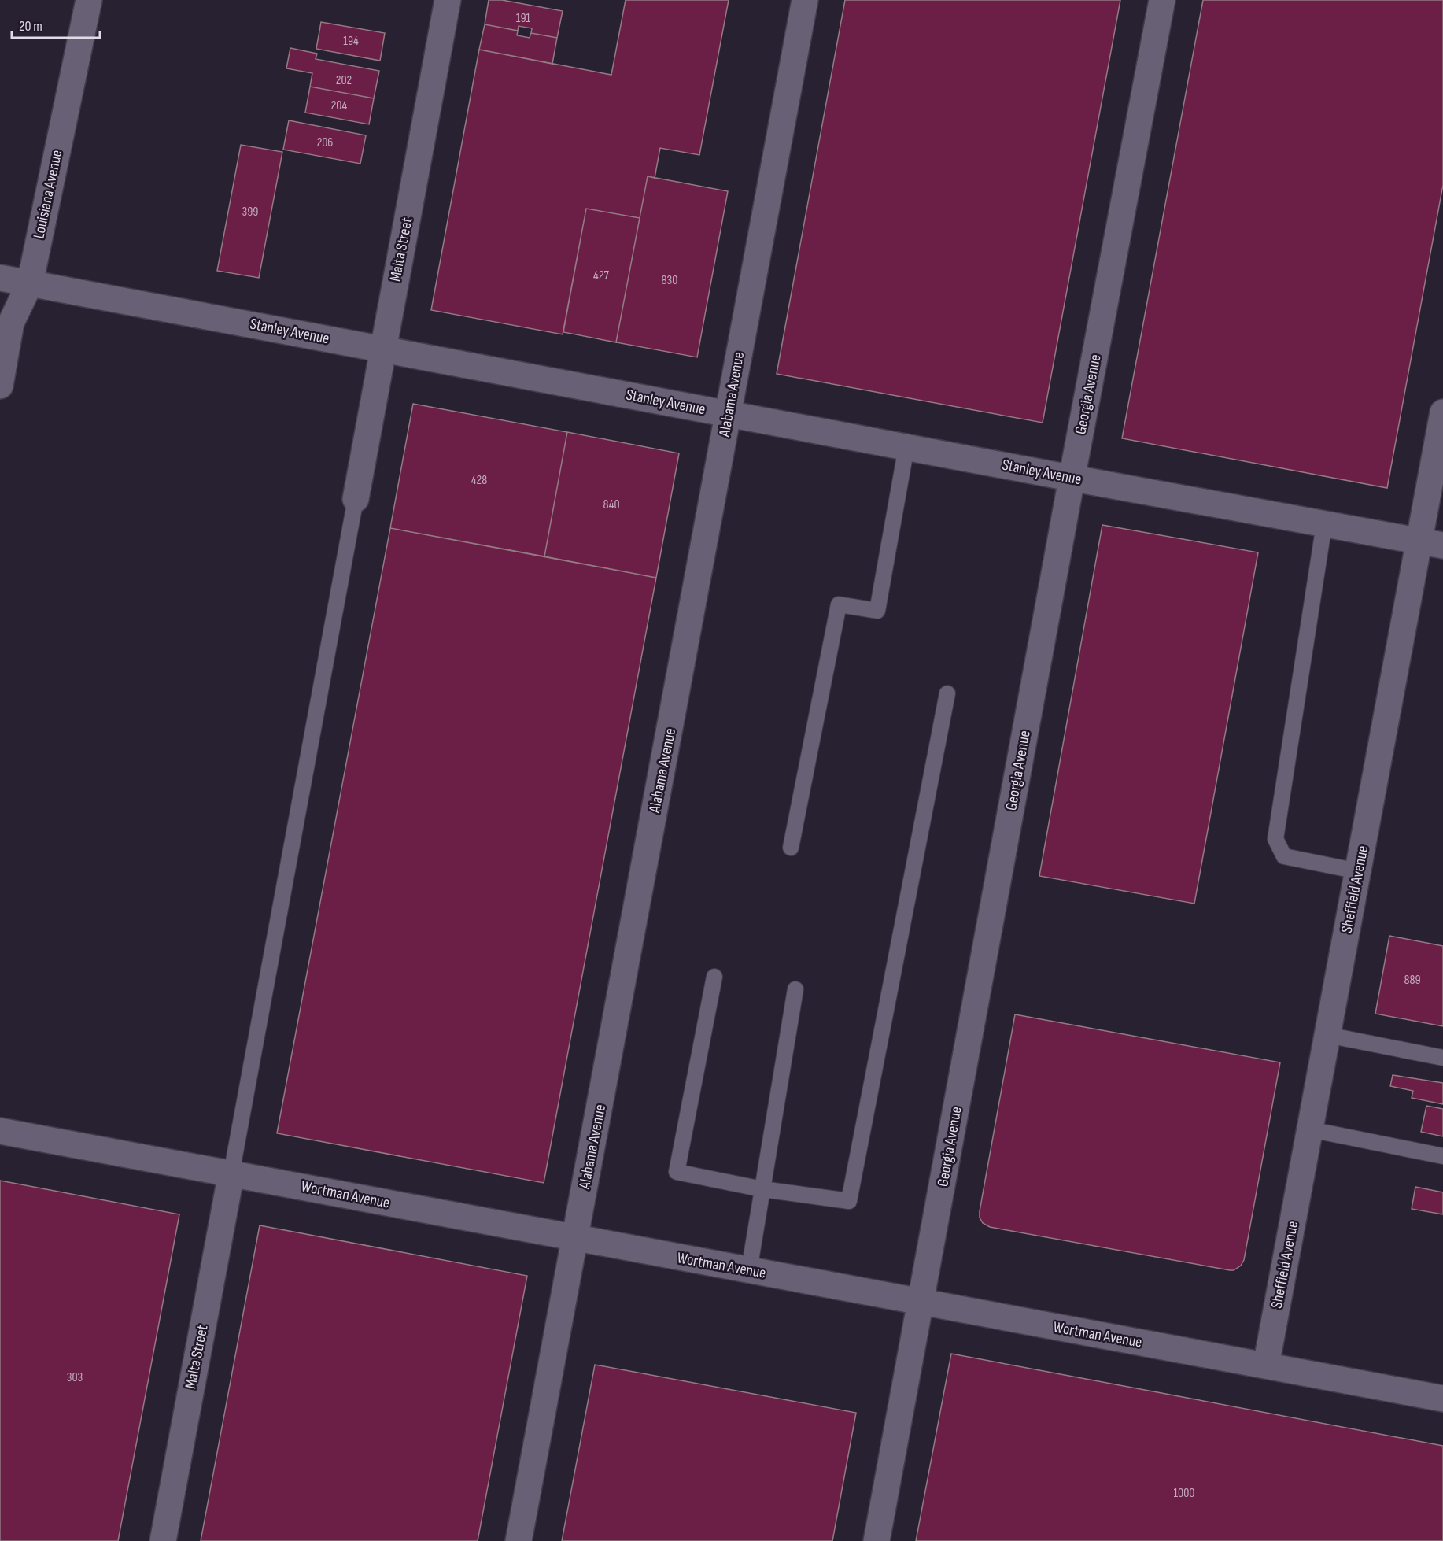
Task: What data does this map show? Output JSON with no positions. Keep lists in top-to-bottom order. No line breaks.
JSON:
{"streets":{"street":["Louisiana Avenue","Malta Street","Stanley Avenue","Alabama Avenue","Georgia Avenue","Sheffield Avenue","Wortman Avenue"]},"crossings":[["Louisiana Avenue","Stanley Avenue"],["Malta Street","Stanley Avenue"],["Malta Street","Wortman Avenue"],["Stanley Avenue","Alabama Avenue"],["Stanley Avenue","Georgia Avenue"],["Stanley Avenue","Sheffield Avenue"],["Alabama Avenue","Wortman Avenue"],["Georgia Avenue","Wortman Avenue"],["Sheffield Avenue","Wortman Avenue"]],"house_numbers":["191","194","202","204","206","399","427","830","428","840","889","303","1000"],"scale_bar":"20 m"}
